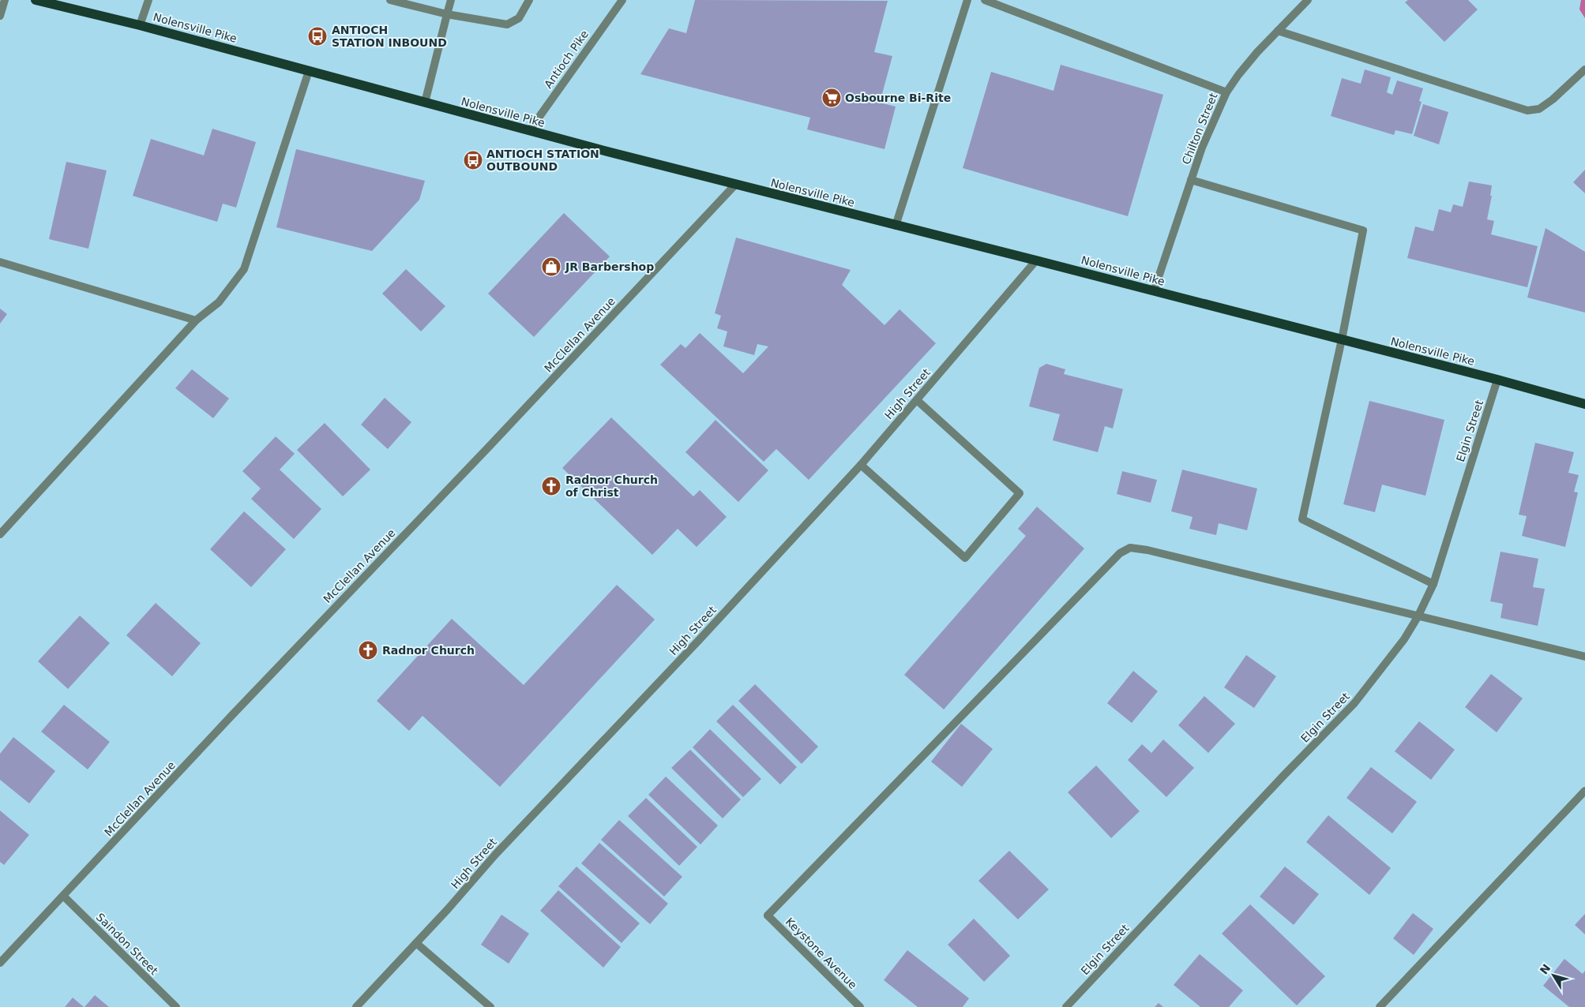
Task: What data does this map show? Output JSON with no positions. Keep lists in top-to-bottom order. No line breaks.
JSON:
{"streets":{"main road":["Nolensville Pike"],"street":["Antioch Pike","Chilton Street","McClellan Avenue","High Street","Elgin Street","Saindon Street","Keystone Avenue"]},"crossings":[["Nolensville Pike","Antioch Pike"],["Nolensville Pike","Chilton Street"],["Nolensville Pike","McClellan Avenue"],["Nolensville Pike","High Street"],["Nolensville Pike","Elgin Street"],["McClellan Avenue","Saindon Street"],["Elgin Street","Keystone Avenue"]],"places":{"bus stop":["ANTIOCH STATION INBOUND","ANTIOCH STATION OUTBOUND"],"supermarket":["Osbourne Bi-Rite"],"shop":["JR Barbershop"],"church":["Radnor Church of Christ","Radnor Church"]},"north":"top left"}
